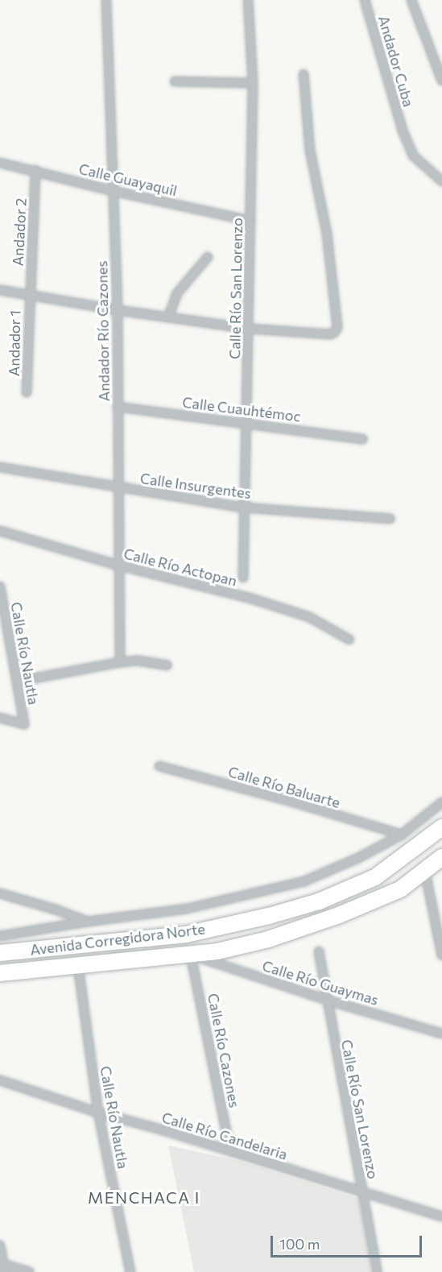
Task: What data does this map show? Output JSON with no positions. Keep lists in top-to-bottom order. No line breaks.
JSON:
{"streets":{"main road":["Avenida Corregidora Norte"],"street":["Andador Cuba","Calle Guayaquil","Andador 2","Calle Río San Lorenzo","Andador Río Cazones","Andador 1","Calle Cuauhtémoc","Calle Insurgentes","Calle Río Actopan","Calle Río Nautla","Calle Río Baluarte","Calle Río Guaymas","Calle Río Cazones","Calle Río Candelaria"]},"crossings":[["Calle Guayaquil","Andador 2"],["Calle Guayaquil","Calle Río San Lorenzo"],["Calle Guayaquil","Andador Río Cazones"],["Andador 2","Andador 1"],["Calle Río San Lorenzo","Calle Cuauhtémoc"],["Calle Río San Lorenzo","Calle Insurgentes"],["Calle Río San Lorenzo","Calle Río Guaymas"],["Calle Río San Lorenzo","Calle Río Candelaria"],["Andador Río Cazones","Calle Cuauhtémoc"],["Andador Río Cazones","Calle Insurgentes"],["Andador Río Cazones","Calle Río Actopan"],["Calle Río Nautla","Avenida Corregidora Norte"],["Calle Río Nautla","Calle Río Candelaria"],["Avenida Corregidora Norte","Calle Río Guaymas"],["Avenida Corregidora Norte","Calle Río Cazones"],["Calle Río Guaymas","Calle Río Cazones"],["Calle Río Cazones","Calle Río Candelaria"]],"districts":["MENCHACA I"],"scale_bar":"100 m"}
